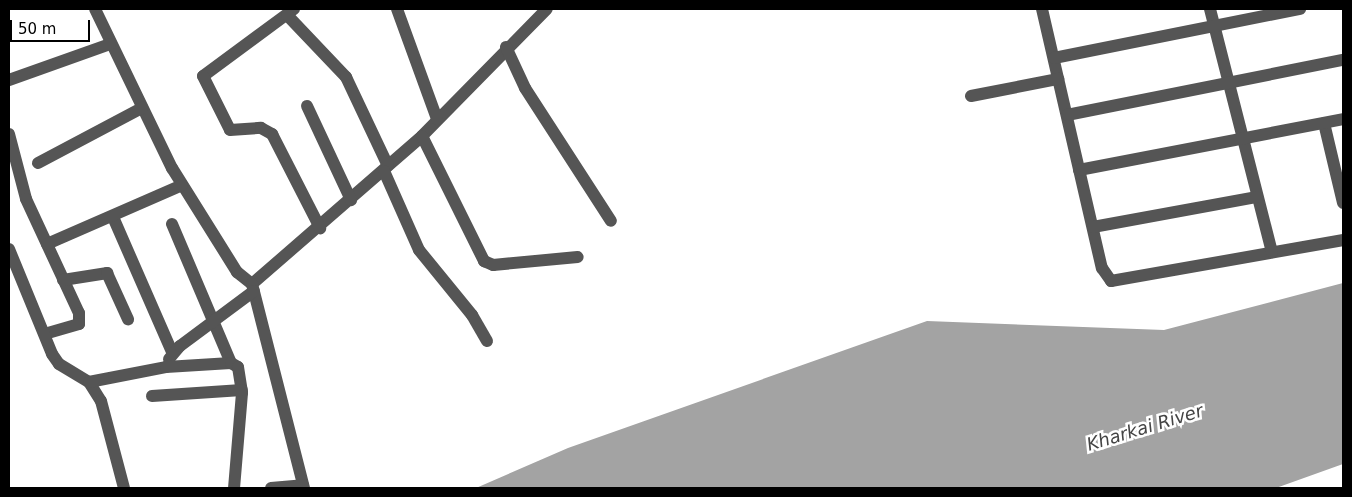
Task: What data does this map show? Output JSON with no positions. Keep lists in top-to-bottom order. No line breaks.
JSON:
{"water":["Kharkai River"],"scale_bar":"50 m"}
